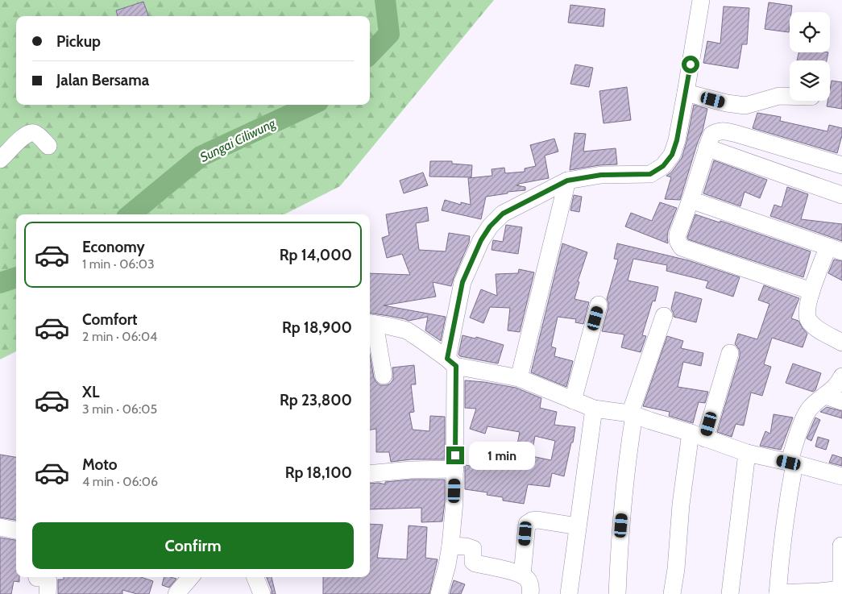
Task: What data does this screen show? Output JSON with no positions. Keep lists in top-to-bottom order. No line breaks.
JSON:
{"water":["Sungai Ciliwung"],"page":{"banner":["Pickup","Jalan Bersama"],"list":[{"name":"Economy","note":"1 min · 06:03","value":"Rp 14,000"},{"name":"Comfort","note":"2 min · 06:04","value":"Rp 18,900"},{"name":"XL","note":"3 min · 06:05","value":"Rp 23,800"},{"name":"Moto","note":"4 min · 06:06","value":"Rp 18,100"}],"bubble":"1 min","buttons":"Confirm"}}
